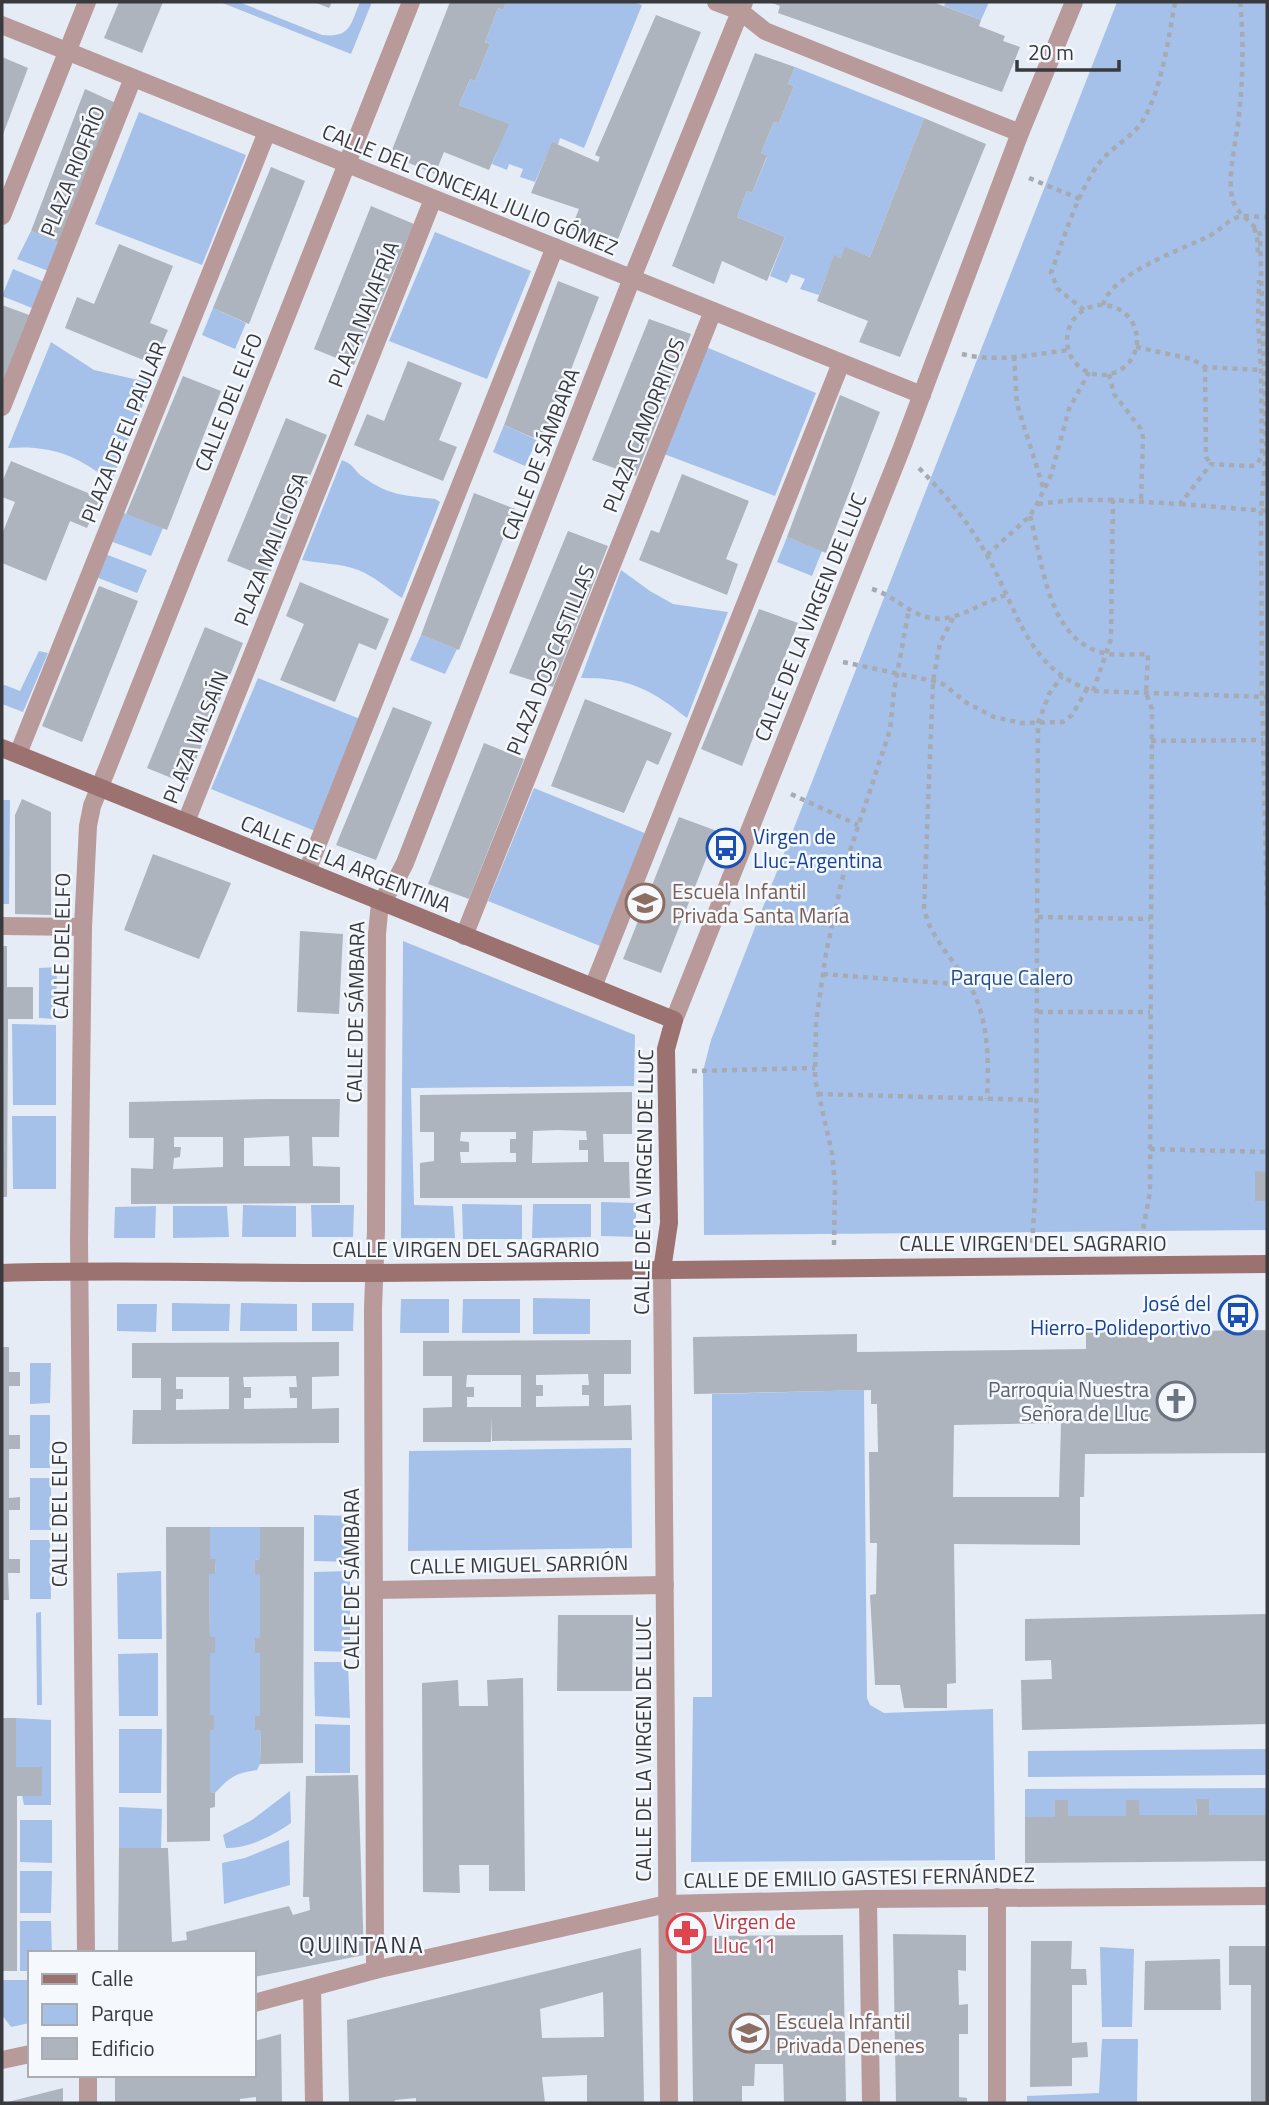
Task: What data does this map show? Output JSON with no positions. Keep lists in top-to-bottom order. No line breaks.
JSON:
{"streets":{"street":["PLAZA RIOFRÍO","CALLE DEL CONCEJAL JULIO GÓMEZ","PLAZA NAVAFRÍA","CALLE DEL ELFO","PLAZA CAMORRITOS","PLAZA DE EL PAULAR","CALLE DE SÁMBARA","PLAZA MALICIOSA","CALLE DE LA VIRGEN DE LLUC","PLAZA DOS CASTILLAS","PLAZA VALSAÍN","CALLE DE LA ARGENTINA","CALLE VIRGEN DEL SAGRARIO","CALLE MIGUEL SARRIÓN","CALLE DE EMILIO GASTESI FERNÁNDEZ"]},"crossings":[["PLAZA RIOFRÍO","CALLE DEL CONCEJAL JULIO GÓMEZ"],["CALLE DEL CONCEJAL JULIO GÓMEZ","PLAZA NAVAFRÍA"],["CALLE DEL CONCEJAL JULIO GÓMEZ","CALLE DEL ELFO"],["CALLE DEL CONCEJAL JULIO GÓMEZ","PLAZA CAMORRITOS"],["CALLE DEL CONCEJAL JULIO GÓMEZ","PLAZA DE EL PAULAR"],["CALLE DEL CONCEJAL JULIO GÓMEZ","CALLE DE SÁMBARA"],["CALLE DEL CONCEJAL JULIO GÓMEZ","CALLE DE LA VIRGEN DE LLUC"],["PLAZA NAVAFRÍA","PLAZA MALICIOSA"],["CALLE DEL ELFO","CALLE DE LA ARGENTINA"],["CALLE DEL ELFO","CALLE VIRGEN DEL SAGRARIO"],["PLAZA CAMORRITOS","PLAZA DOS CASTILLAS"],["PLAZA DE EL PAULAR","CALLE DE LA ARGENTINA"],["CALLE DE SÁMBARA","CALLE DE LA ARGENTINA"],["CALLE DE SÁMBARA","CALLE VIRGEN DEL SAGRARIO"],["CALLE DE SÁMBARA","CALLE MIGUEL SARRIÓN"],["CALLE DE SÁMBARA","CALLE DE EMILIO GASTESI FERNÁNDEZ"],["PLAZA MALICIOSA","PLAZA VALSAÍN"],["CALLE DE LA VIRGEN DE LLUC","CALLE DE LA ARGENTINA"],["CALLE DE LA VIRGEN DE LLUC","CALLE VIRGEN DEL SAGRARIO"],["CALLE DE LA VIRGEN DE LLUC","CALLE MIGUEL SARRIÓN"],["CALLE DE LA VIRGEN DE LLUC","CALLE DE EMILIO GASTESI FERNÁNDEZ"],["PLAZA DOS CASTILLAS","CALLE DE LA ARGENTINA"],["PLAZA VALSAÍN","CALLE DE LA ARGENTINA"]],"districts":["QUINTANA"],"parks":["Parque Calero"],"places":{"bus stop":["Virgen de Lluc-Argentina","José del Hierro-Polideportivo"],"school or university":["Escuela Infantil Privada Santa María","Escuela Infantil Privada Denenes"],"church":["Parroquia Nuestra Señora de Lluc"],"pharmacy":["Virgen de Lluc 11"]},"legend":["Calle","Parque","Edificio"],"scale_bar":"20 m"}
